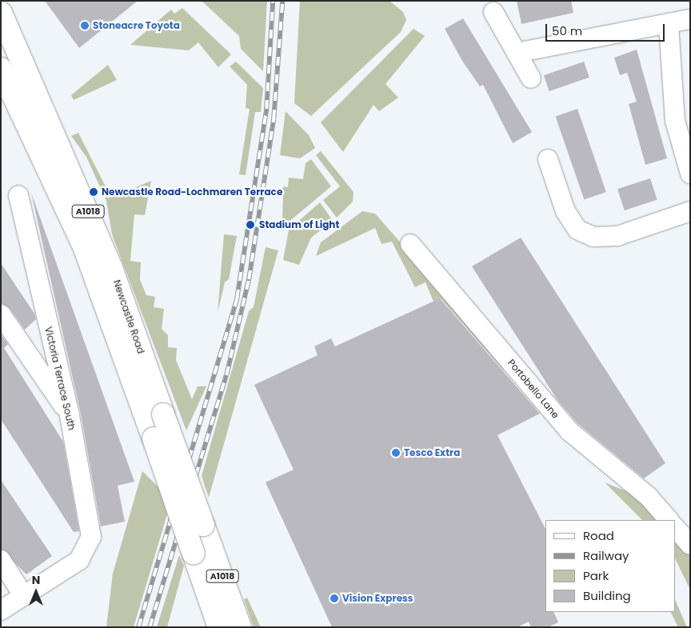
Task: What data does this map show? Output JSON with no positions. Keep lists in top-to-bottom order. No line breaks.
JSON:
{"streets":{"highway":["A1018","Newcastle Road"],"street":["Victoria Terrace South","Portobello Lane"]},"places":["Stoneacre Toyota","Newcastle Road-Lochmaren Terrace","Stadium of Light","Tesco Extra","Vision Express"],"legend":["Road","Railway","Park","Building"],"scale_bar":"50 m","north":"top"}
